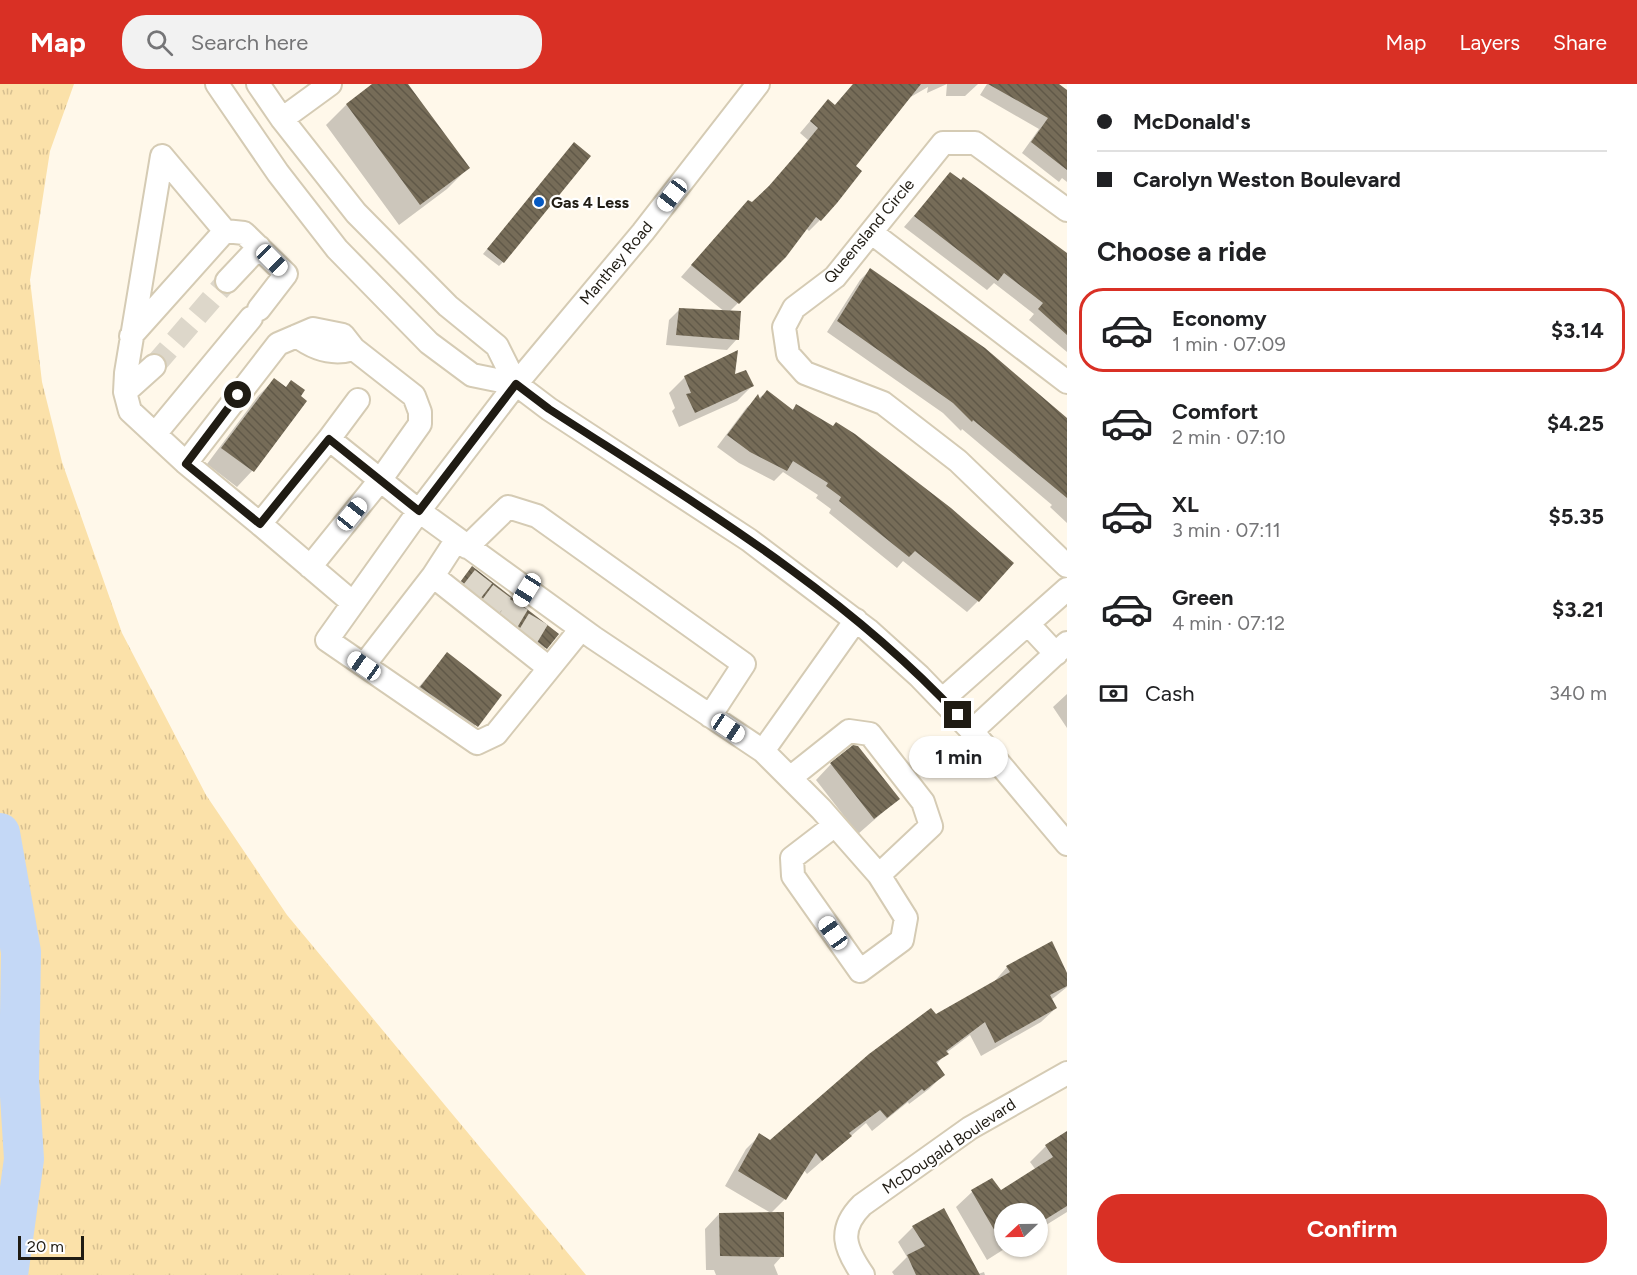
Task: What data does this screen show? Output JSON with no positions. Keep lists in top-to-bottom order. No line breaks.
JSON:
{"streets":{"street":["Queensland Circle","Manthey Road","McDougald Boulevard"]},"places":["Gas 4 Less"],"scale_bar":"20 m","north":"left","page":{"header":"Map","search":"Search here","nav":["Map","Layers","Share"],"banner":["McDonald's","Carolyn Weston Boulevard"],"heading":"Choose a ride","list":[{"name":"Economy","note":"1 min · 07:09","value":"$3.14"},{"name":"Comfort","note":"2 min · 07:10","value":"$4.25"},{"name":"XL","note":"3 min · 07:11","value":"$5.35"},{"name":"Green","note":"4 min · 07:12","value":"$3.21"}],"pay":["Cash","340 m"],"bubble":"1 min","buttons":"Confirm","scale":"20 m"}}
